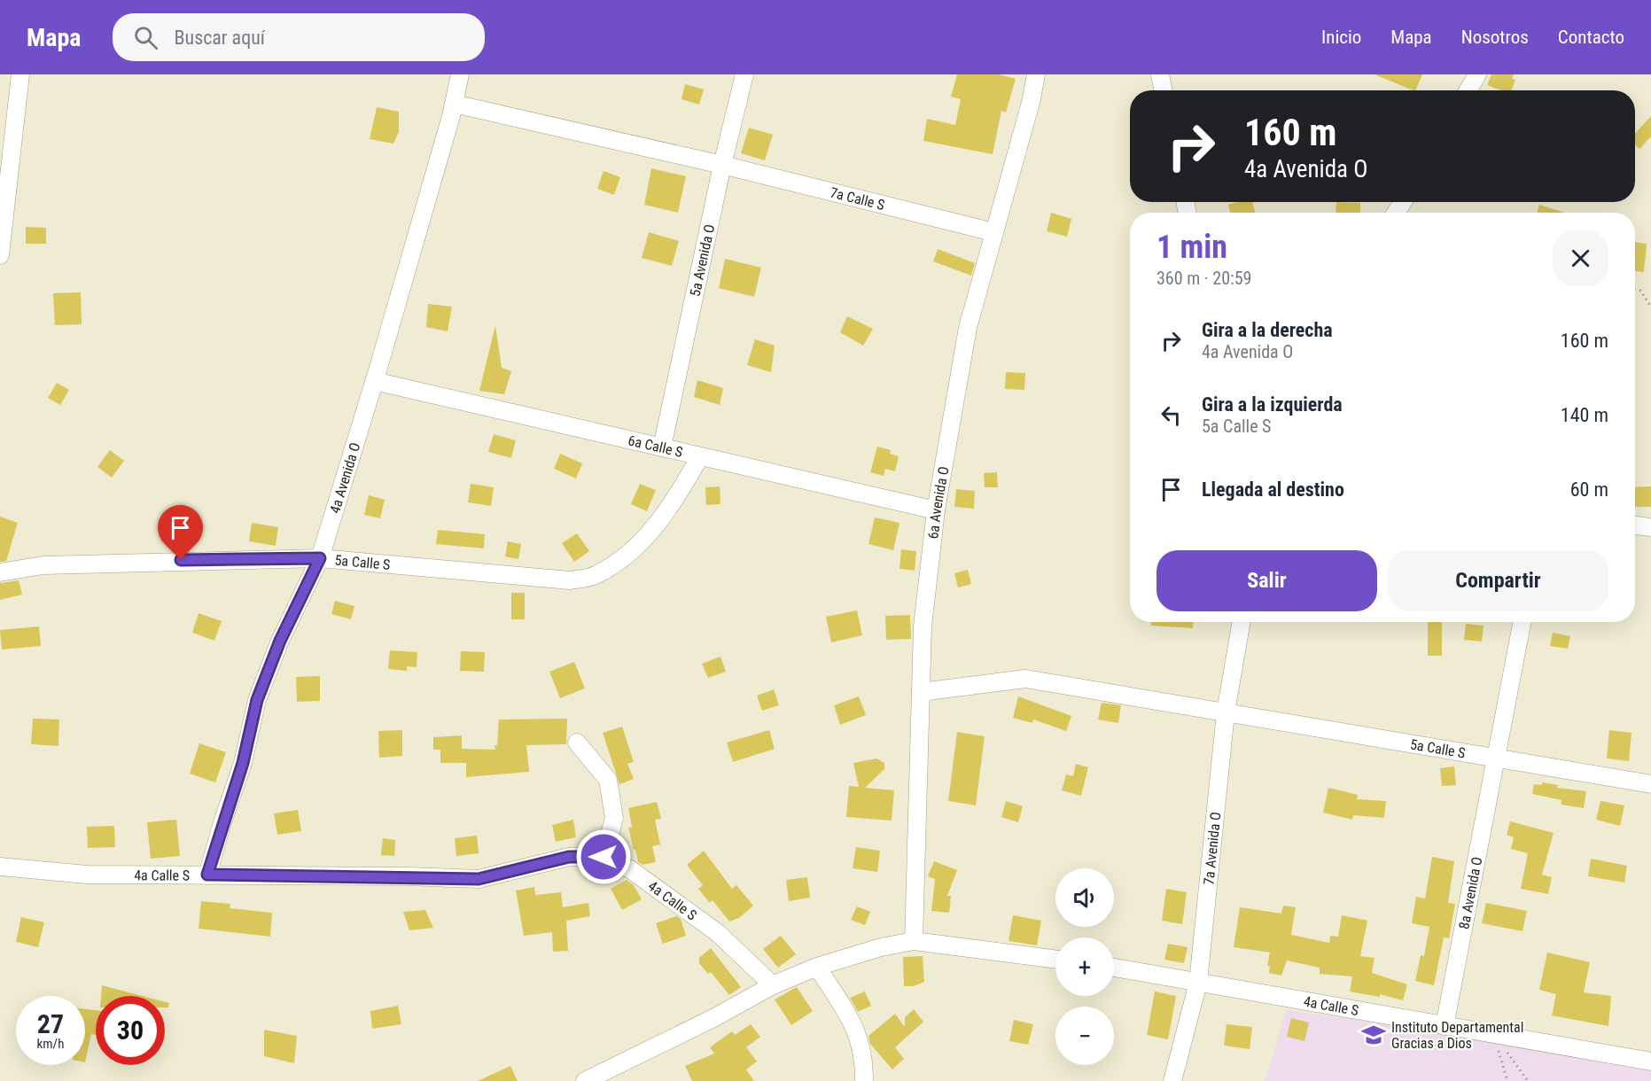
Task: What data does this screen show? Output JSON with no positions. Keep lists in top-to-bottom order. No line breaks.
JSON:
{"streets":{"street":["7a Calle S","5a Avenida O","6a Calle S","4a Avenida O","6a Avenida O","5a Calle S","7a Avenida O","4a Calle S","8a Avenida O"]},"crossings":[["7a Calle S","5a Avenida O"],["7a Calle S","4a Avenida O"],["7a Calle S","6a Avenida O"],["5a Avenida O","6a Calle S"],["6a Calle S","4a Avenida O"],["6a Calle S","6a Avenida O"],["6a Calle S","5a Calle S"],["4a Avenida O","5a Calle S"],["4a Avenida O","4a Calle S"],["6a Avenida O","5a Calle S"],["5a Calle S","7a Avenida O"],["5a Calle S","8a Avenida O"],["7a Avenida O","4a Calle S"],["4a Calle S","8a Avenida O"]],"places":{"school or university":["Instituto Departamental Gracias a Dios"]},"page":{"header":"Mapa","search":"Buscar aquí","nav":["Inicio","Mapa","Nosotros","Contacto"],"turn":["160 m","4a Avenida O"],"heading":["1 min","360 m · 20:59"],"list":[{"name":"Gira a la derecha","note":"4a Avenida O","value":"160 m"},{"name":"Gira a la izquierda","note":"5a Calle S","value":"140 m"},{"name":"Llegada al destino","value":"60 m"}],"buttons":["Salir","Compartir"],"map_buttons":["+","−"],"speed":"27 km/h","limit":"30"}}
